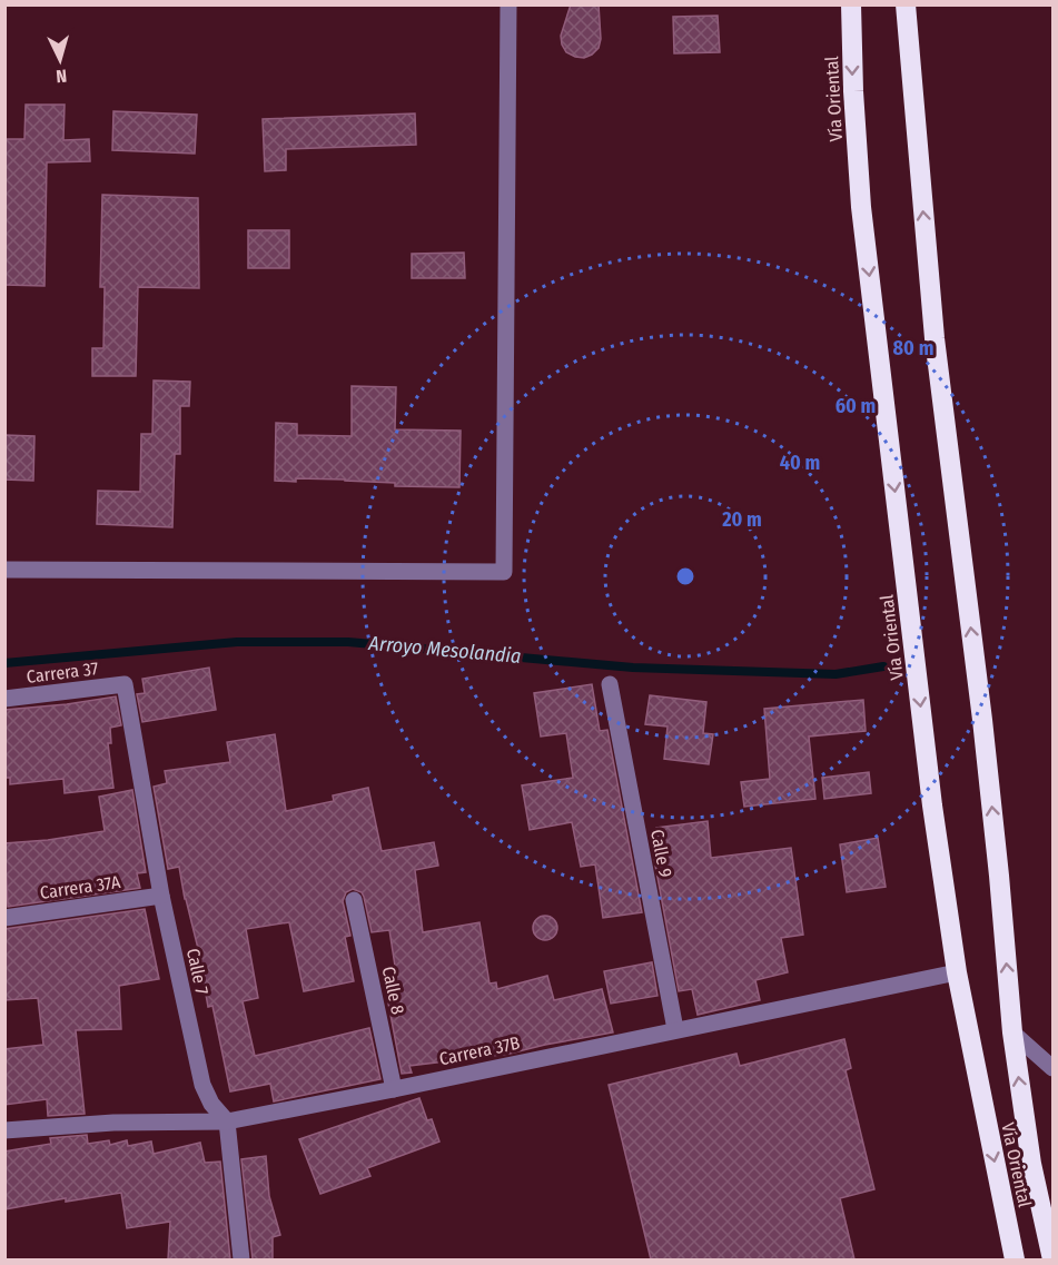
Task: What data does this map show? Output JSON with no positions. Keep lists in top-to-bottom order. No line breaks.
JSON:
{"streets":{"highway":["Vía Oriental"],"street":["Carrera 37","Calle 9","Carrera 37A","Calle 7","Calle 8","Carrera 37B"]},"crossings":[["Vía Oriental","Carrera 37B"],["Carrera 37","Calle 7"],["Calle 9","Carrera 37B"],["Carrera 37A","Calle 7"],["Calle 7","Carrera 37B"],["Calle 8","Carrera 37B"]],"water":["Arroyo Mesolandia"],"north":"bottom","rings":["80 m","60 m","40 m","20 m"]}
